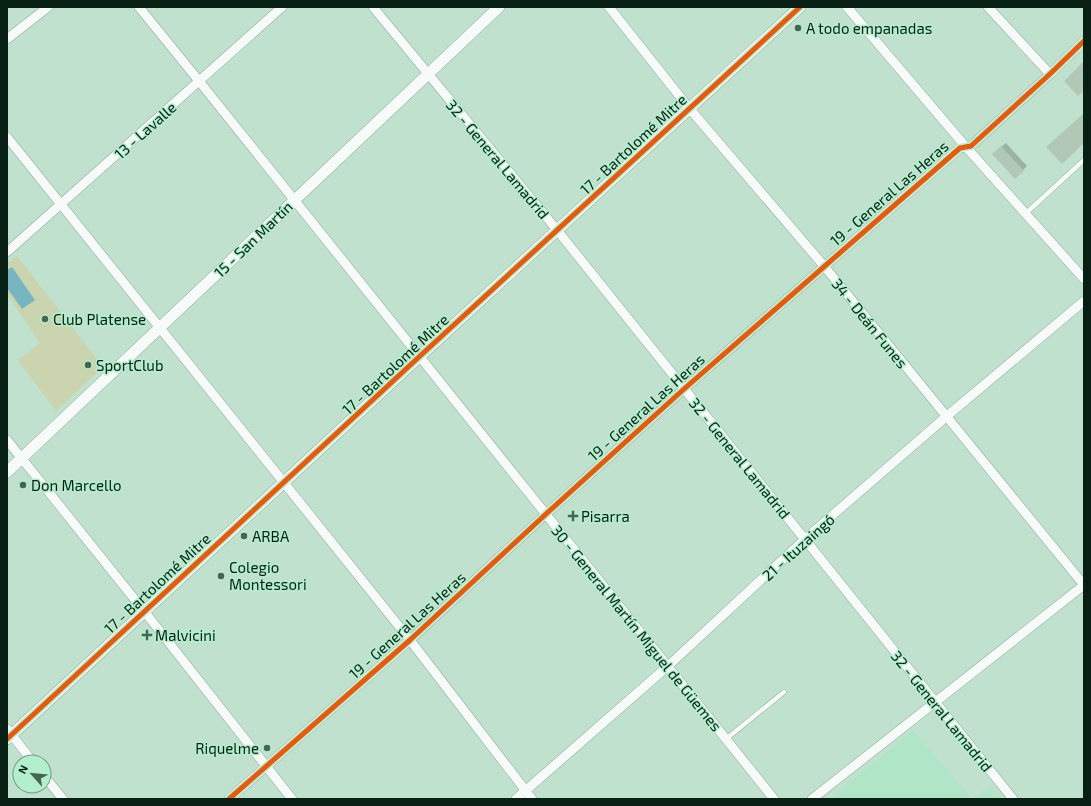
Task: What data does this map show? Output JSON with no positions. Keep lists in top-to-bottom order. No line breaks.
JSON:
{"streets":{"street":["13 - Lavalle","17 - Bartolomé Mitre","32 - General Lamadrid","19 - General Las Heras","15 - San Martín","34 - Deán Funes","21 - Ituzaingó","30 - General Martín Miguel de Güemes"]},"crossings":[["13 - Lavalle","30 - General Martín Miguel de Güemes"],["17 - Bartolomé Mitre","32 - General Lamadrid"],["17 - Bartolomé Mitre","34 - Deán Funes"],["17 - Bartolomé Mitre","30 - General Martín Miguel de Güemes"],["32 - General Lamadrid","19 - General Las Heras"],["32 - General Lamadrid","15 - San Martín"],["32 - General Lamadrid","21 - Ituzaingó"],["19 - General Las Heras","34 - Deán Funes"],["19 - General Las Heras","30 - General Martín Miguel de Güemes"],["15 - San Martín","30 - General Martín Miguel de Güemes"],["34 - Deán Funes","21 - Ituzaingó"],["21 - Ituzaingó","30 - General Martín Miguel de Güemes"]],"places":{"other":["A todo empanadas","Club Platense","SportClub","Don Marcello","ARBA","Colegio Montessori","Riquelme"],"health":["Pisarra","Malvicini"]},"north":"top left"}
